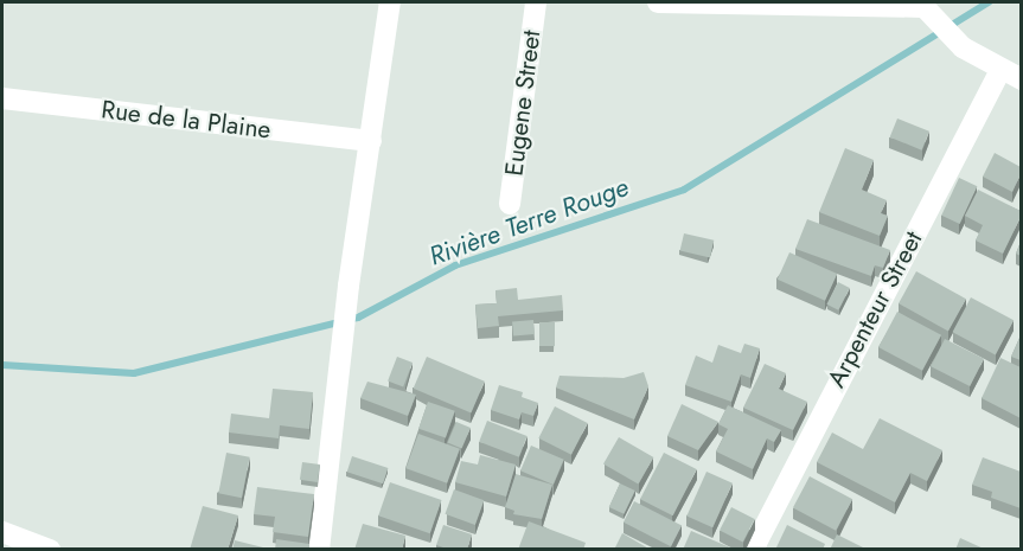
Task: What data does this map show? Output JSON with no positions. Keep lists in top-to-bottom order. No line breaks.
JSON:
{"streets":{"street":["Eugene Street","Rue de la Plaine","Arpenteur Street"]},"water":["Rivière Terre Rouge"]}
